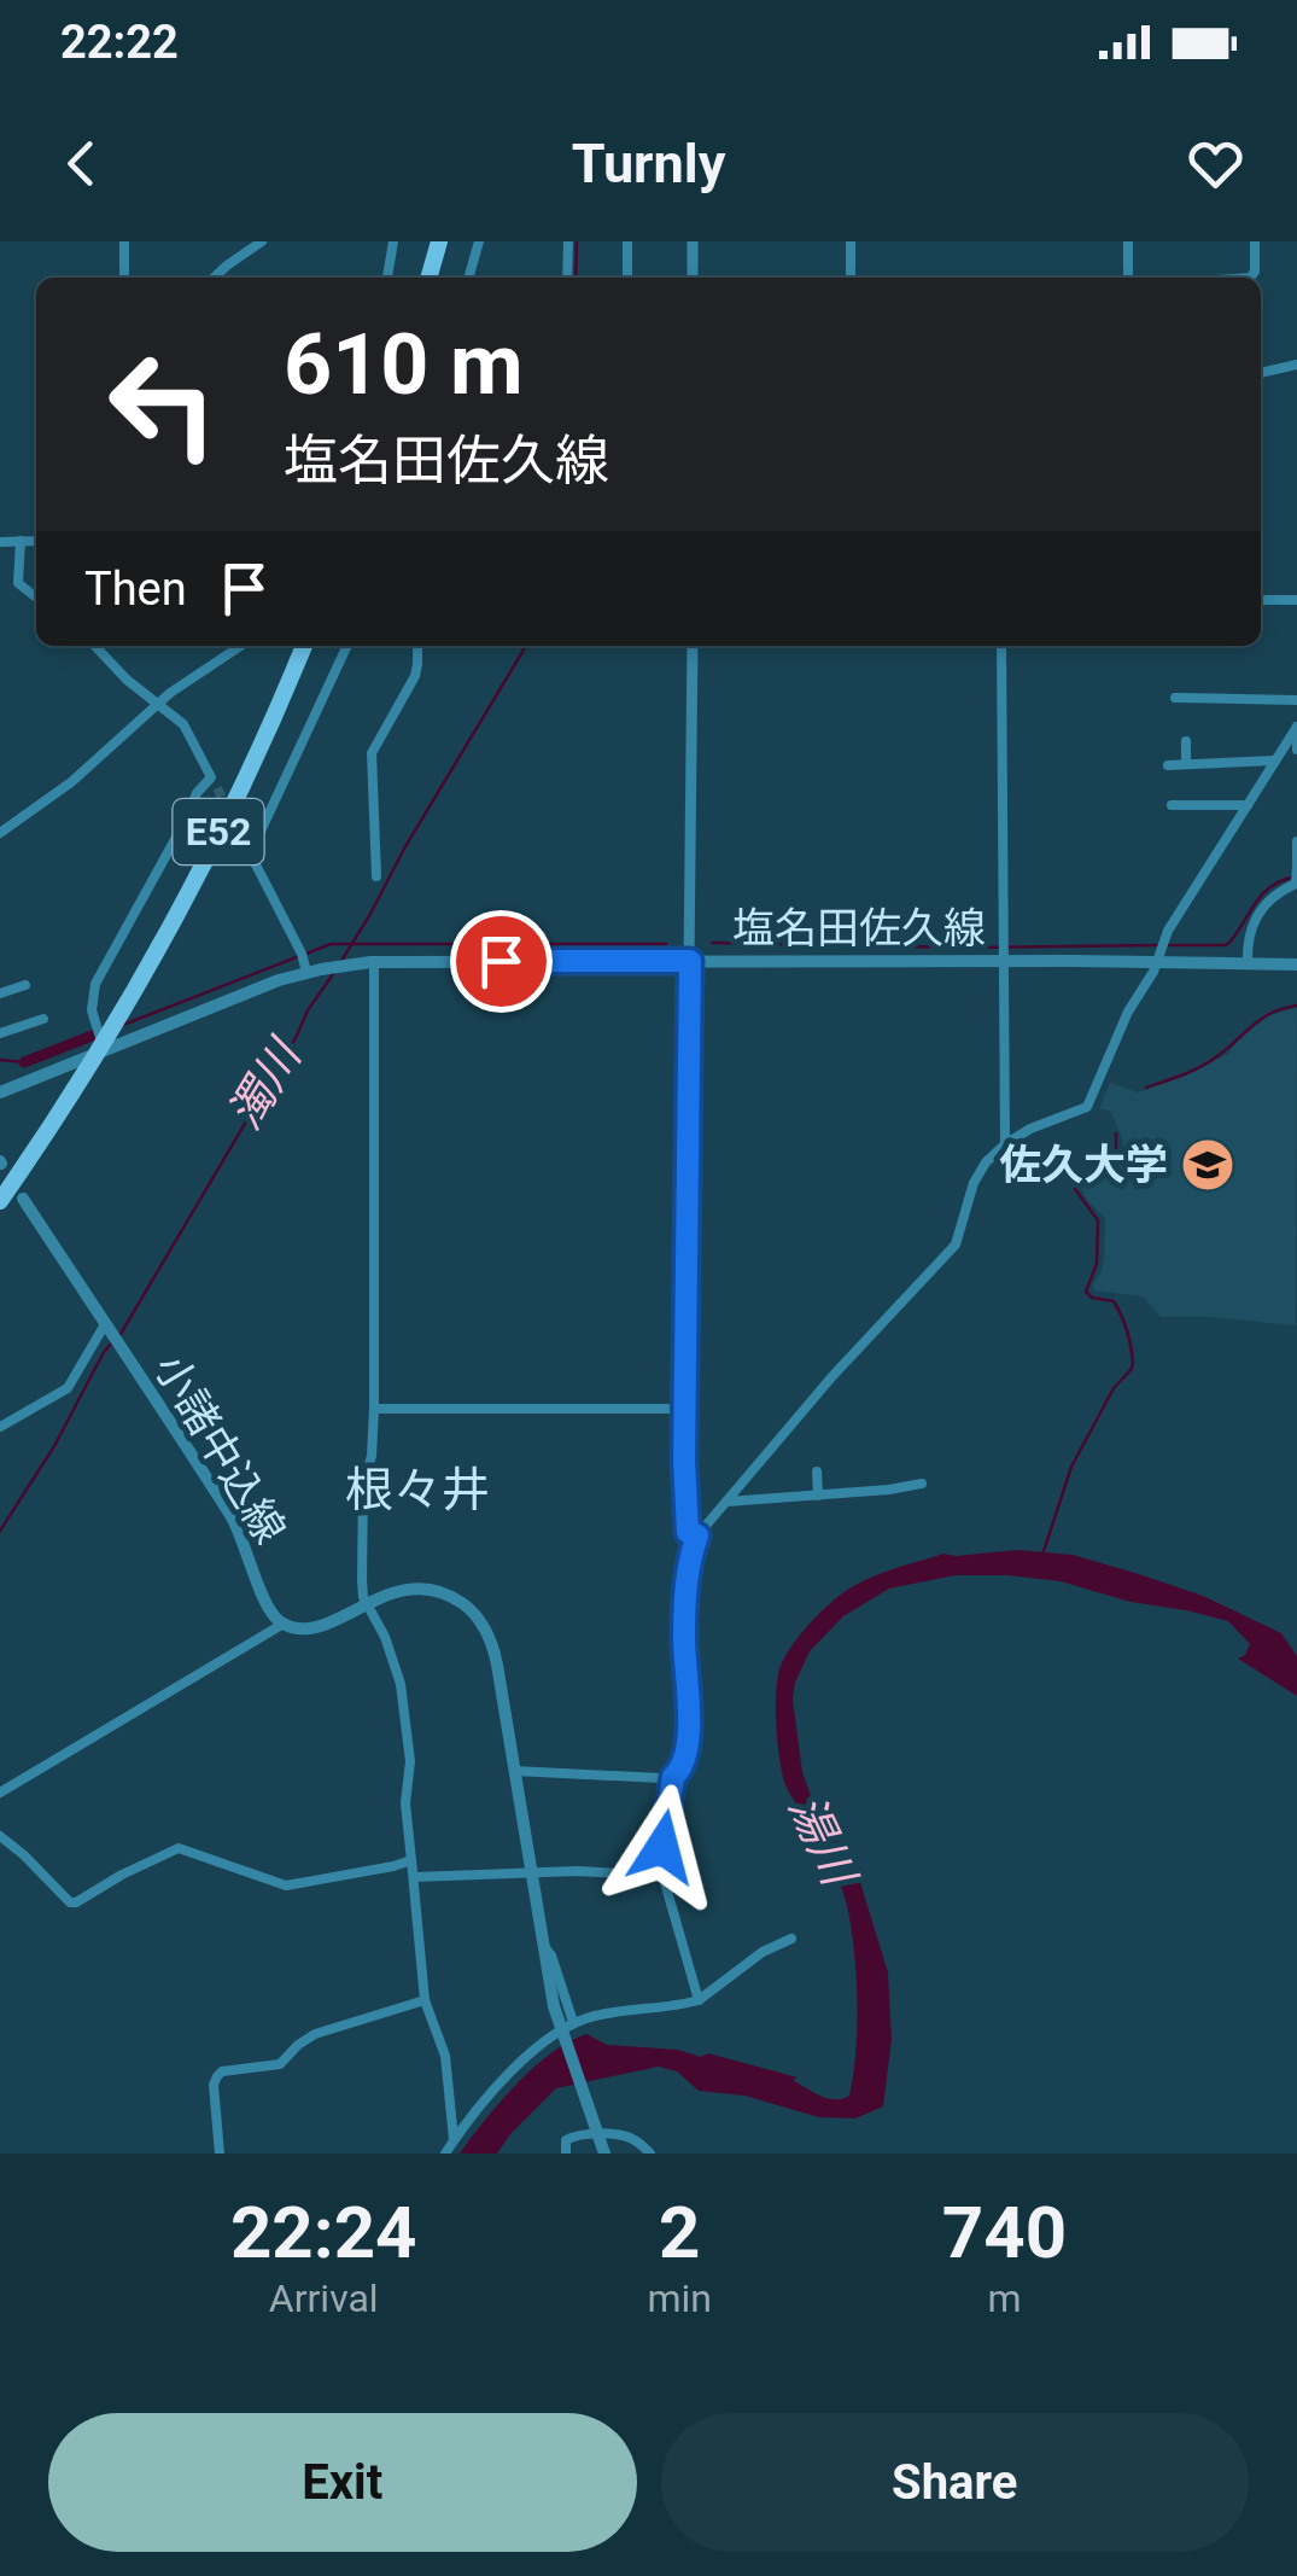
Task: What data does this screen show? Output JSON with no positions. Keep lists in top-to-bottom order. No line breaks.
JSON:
{"streets":{"highway":["E52"],"main road":["塩名田佐久線","小諸中込線"]},"districts":["根々井"],"water":["濁川","湯川"],"places":{"school or university":["佐久大学"]},"page":{"status":"22:22","header":"Turnly","turn":["610 m","塩名田佐久線"],"then":"Then","eta":["22:24","Arrival","2","min","740","m"],"buttons":["Exit","Share"]}}
